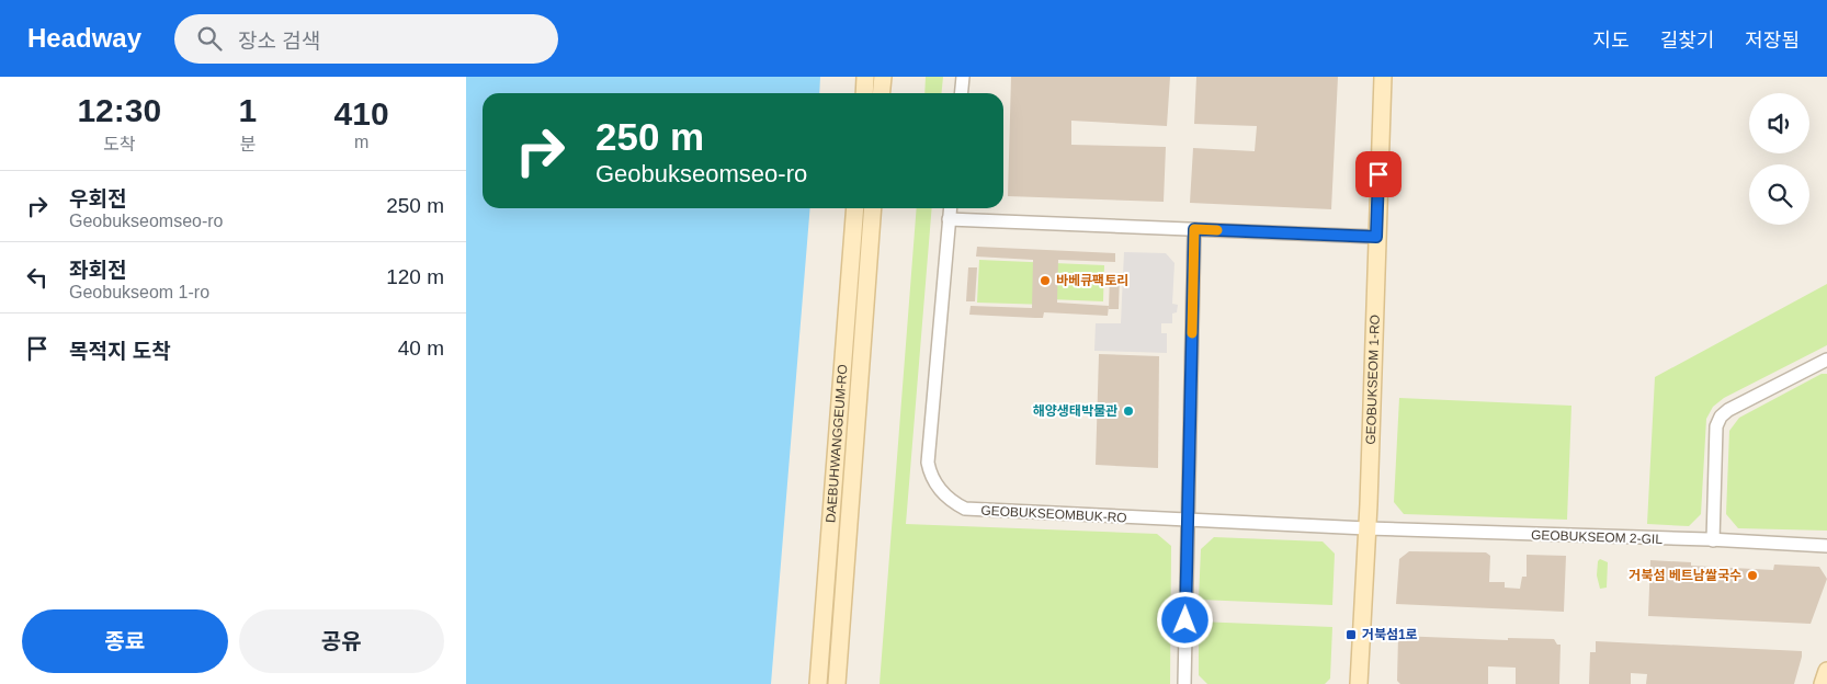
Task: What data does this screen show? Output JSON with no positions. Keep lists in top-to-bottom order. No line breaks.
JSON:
{"streets":{"main road":["GEOBUKSEOM 1-RO","DAEBUHWANGGEUM-RO"],"street":["GEOBUKSEOMBUK-RO","GEOBUKSEOM 2-GIL"]},"crossings":[["GEOBUKSEOM 1-RO","GEOBUKSEOMBUK-RO"],["GEOBUKSEOM 1-RO","GEOBUKSEOM 2-GIL"],["GEOBUKSEOMBUK-RO","GEOBUKSEOM 2-GIL"]],"places":{"other":["바베큐팩토리","해양생태박물관","거북섬 베트남쌀국수"],"transit":["거북섬1로"]},"page":{"header":"Headway","search":"장소 검색","nav":["지도","길찾기","저장됨"],"eta":["12:30","도착","1","분","410","m"],"turn":["250 m","Geobukseomseo-ro"],"list":[{"name":"우회전","note":"Geobukseomseo-ro","value":"250 m"},{"name":"좌회전","note":"Geobukseom 1-ro","value":"120 m"},{"name":"목적지 도착","value":"40 m"}],"buttons":["종료","공유"]}}
